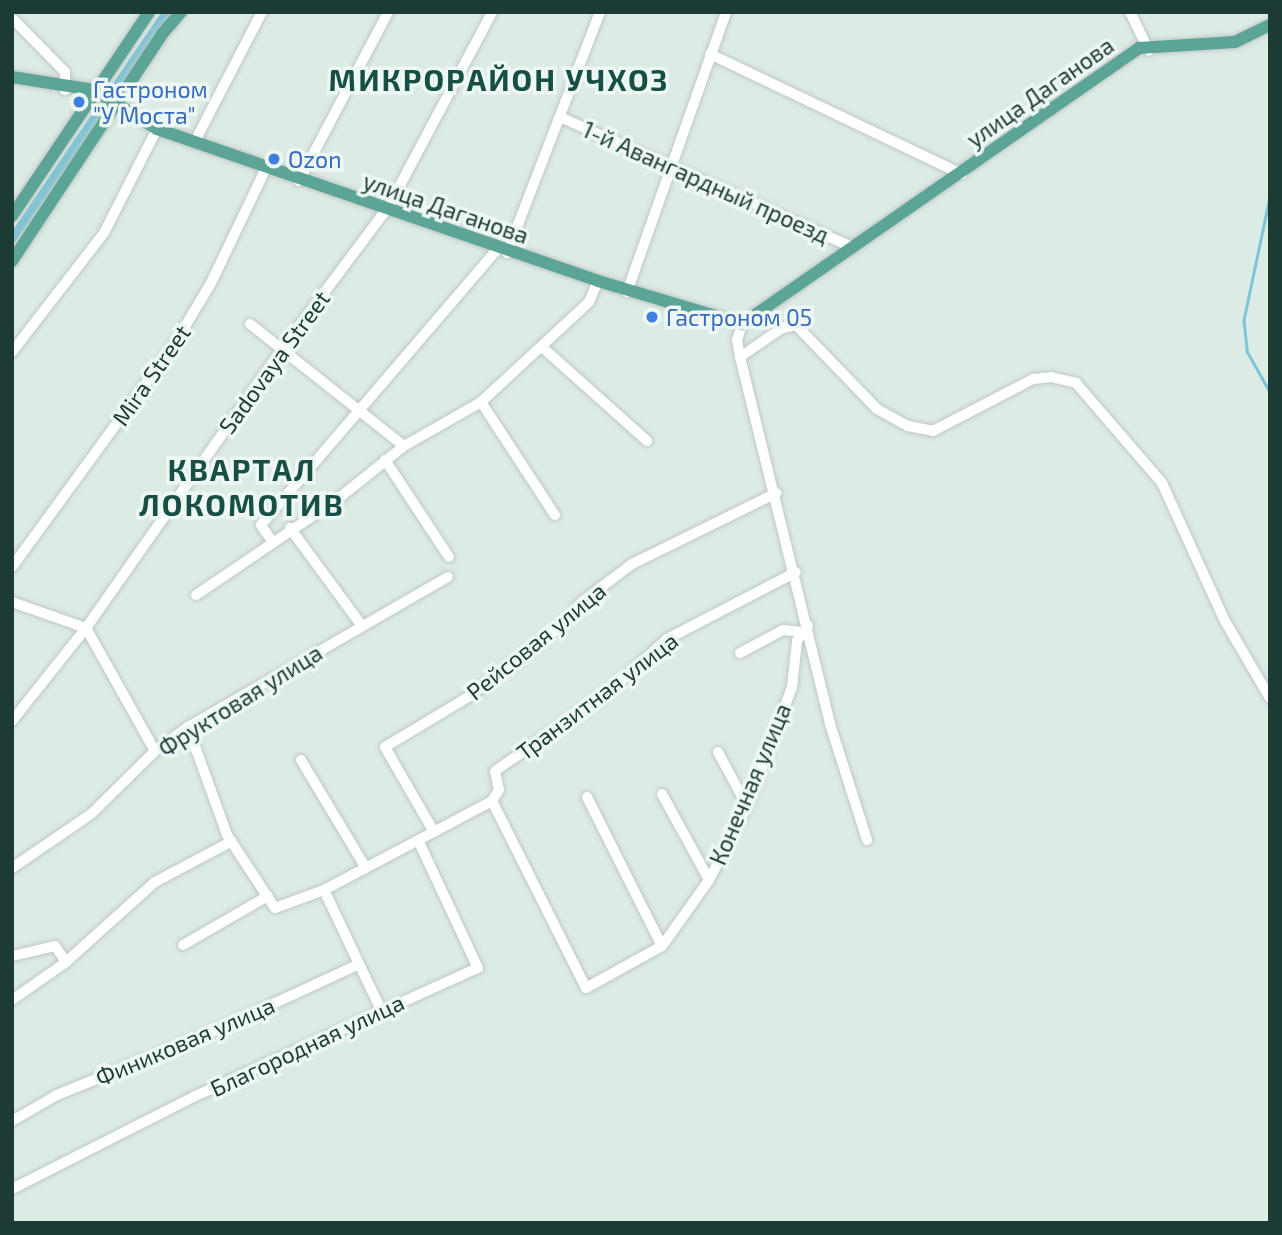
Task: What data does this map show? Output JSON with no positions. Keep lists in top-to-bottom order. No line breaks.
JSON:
{"streets":{"main road":["улица Даганова"],"street":["1-й Авангардный проезд","Sadovaya Street","Mira Street","Рейсовая улица","Транзитная улица","Фруктовая улица","Конечная улица","Финиковая улица","Благородная улица"]},"crossings":[["улица Даганова","1-й Авангардный проезд"],["улица Даганова","Sadovaya Street"],["улица Даганова","Mira Street"],["улица Даганова","Конечная улица"],["Рейсовая улица","Конечная улица"],["Транзитная улица","Конечная улица"]],"districts":["МИКРОРАЙОН УЧХОЗ","КВАРТАЛ ЛОКОМОТИВ"],"places":["Гастроном \"У Моста\"","Ozon","Гастроном 05"]}
